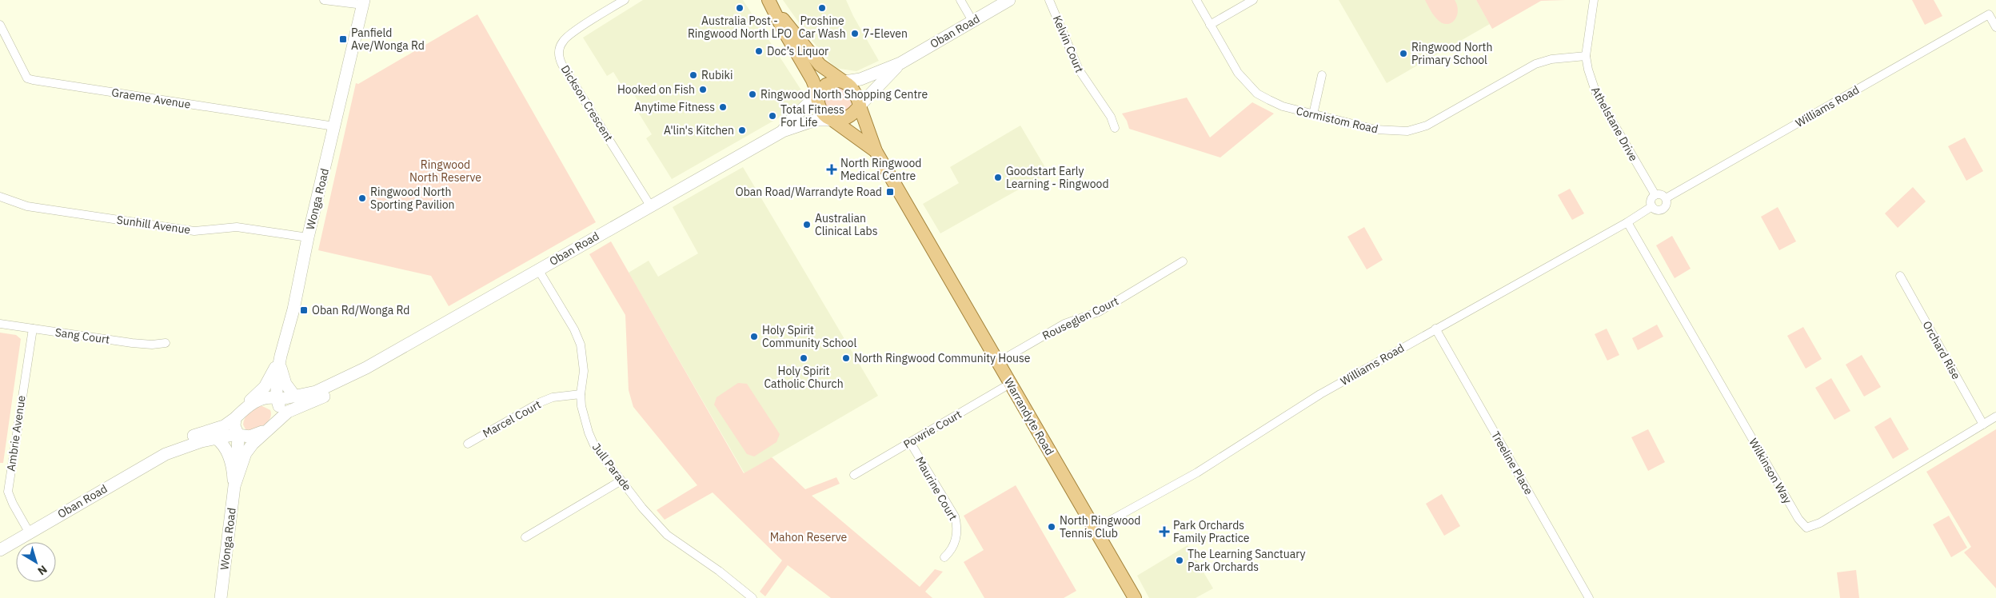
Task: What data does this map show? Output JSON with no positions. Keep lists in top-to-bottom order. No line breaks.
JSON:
{"streets":{"main road":["Oban Road","Wonga Road","Warrandyte Road"],"street":["Kelvin Court","Graeme Avenue","Dickson Crescent","Williams Road","Cormistom Road","Athelstane Drive","Sunhill Avenue","Rouseglen Court","Sang Court","Orchard Rise","Marcel Court","Powrie Court","Ambrie Avenue","Treeline Place","Jull Parade","Wilkinson Way","Maurine Court"]},"crossings":[["Oban Road","Dickson Crescent"],["Oban Road","Wonga Road"],["Oban Road","Warrandyte Road"],["Oban Road","Ambrie Avenue"],["Oban Road","Jull Parade"],["Graeme Avenue","Wonga Road"],["Williams Road","Athelstane Drive"],["Williams Road","Warrandyte Road"],["Williams Road","Treeline Place"],["Williams Road","Wilkinson Way"],["Cormistom Road","Athelstane Drive"],["Wonga Road","Sunhill Avenue"],["Rouseglen Court","Warrandyte Road"],["Sang Court","Ambrie Avenue"],["Orchard Rise","Wilkinson Way"],["Warrandyte Road","Powrie Court"],["Marcel Court","Jull Parade"],["Powrie Court","Maurine Court"]],"parks":["Ringwood North Reserve","Mahon Reserve"],"places":{"other":["Australia Post - Ringwood North LPO","Proshine Car Wash","7-Eleven","Doc’s Liquor","Ringwood North Primary School","Rubiki","Hooked on Fish","Ringwood North Shopping Centre","Anytime Fitness","Total Fitness For Life","A'lin's Kitchen","Goodstart Early Learning - Ringwood","Ringwood North Sporting Pavilion","Australian Clinical Labs","Holy Spirit Community School","Holy Spirit Catholic Church","North Ringwood Community House","North Ringwood Tennis Club","The Learning Sanctuary Park Orchards"],"transit":["Panfield Ave/Wonga Rd","Oban Road/Warrandyte Road","Oban Rd/Wonga Rd"],"health":["North Ringwood Medical Centre","Park Orchards Family Practice"]},"north":"bottom right"}
